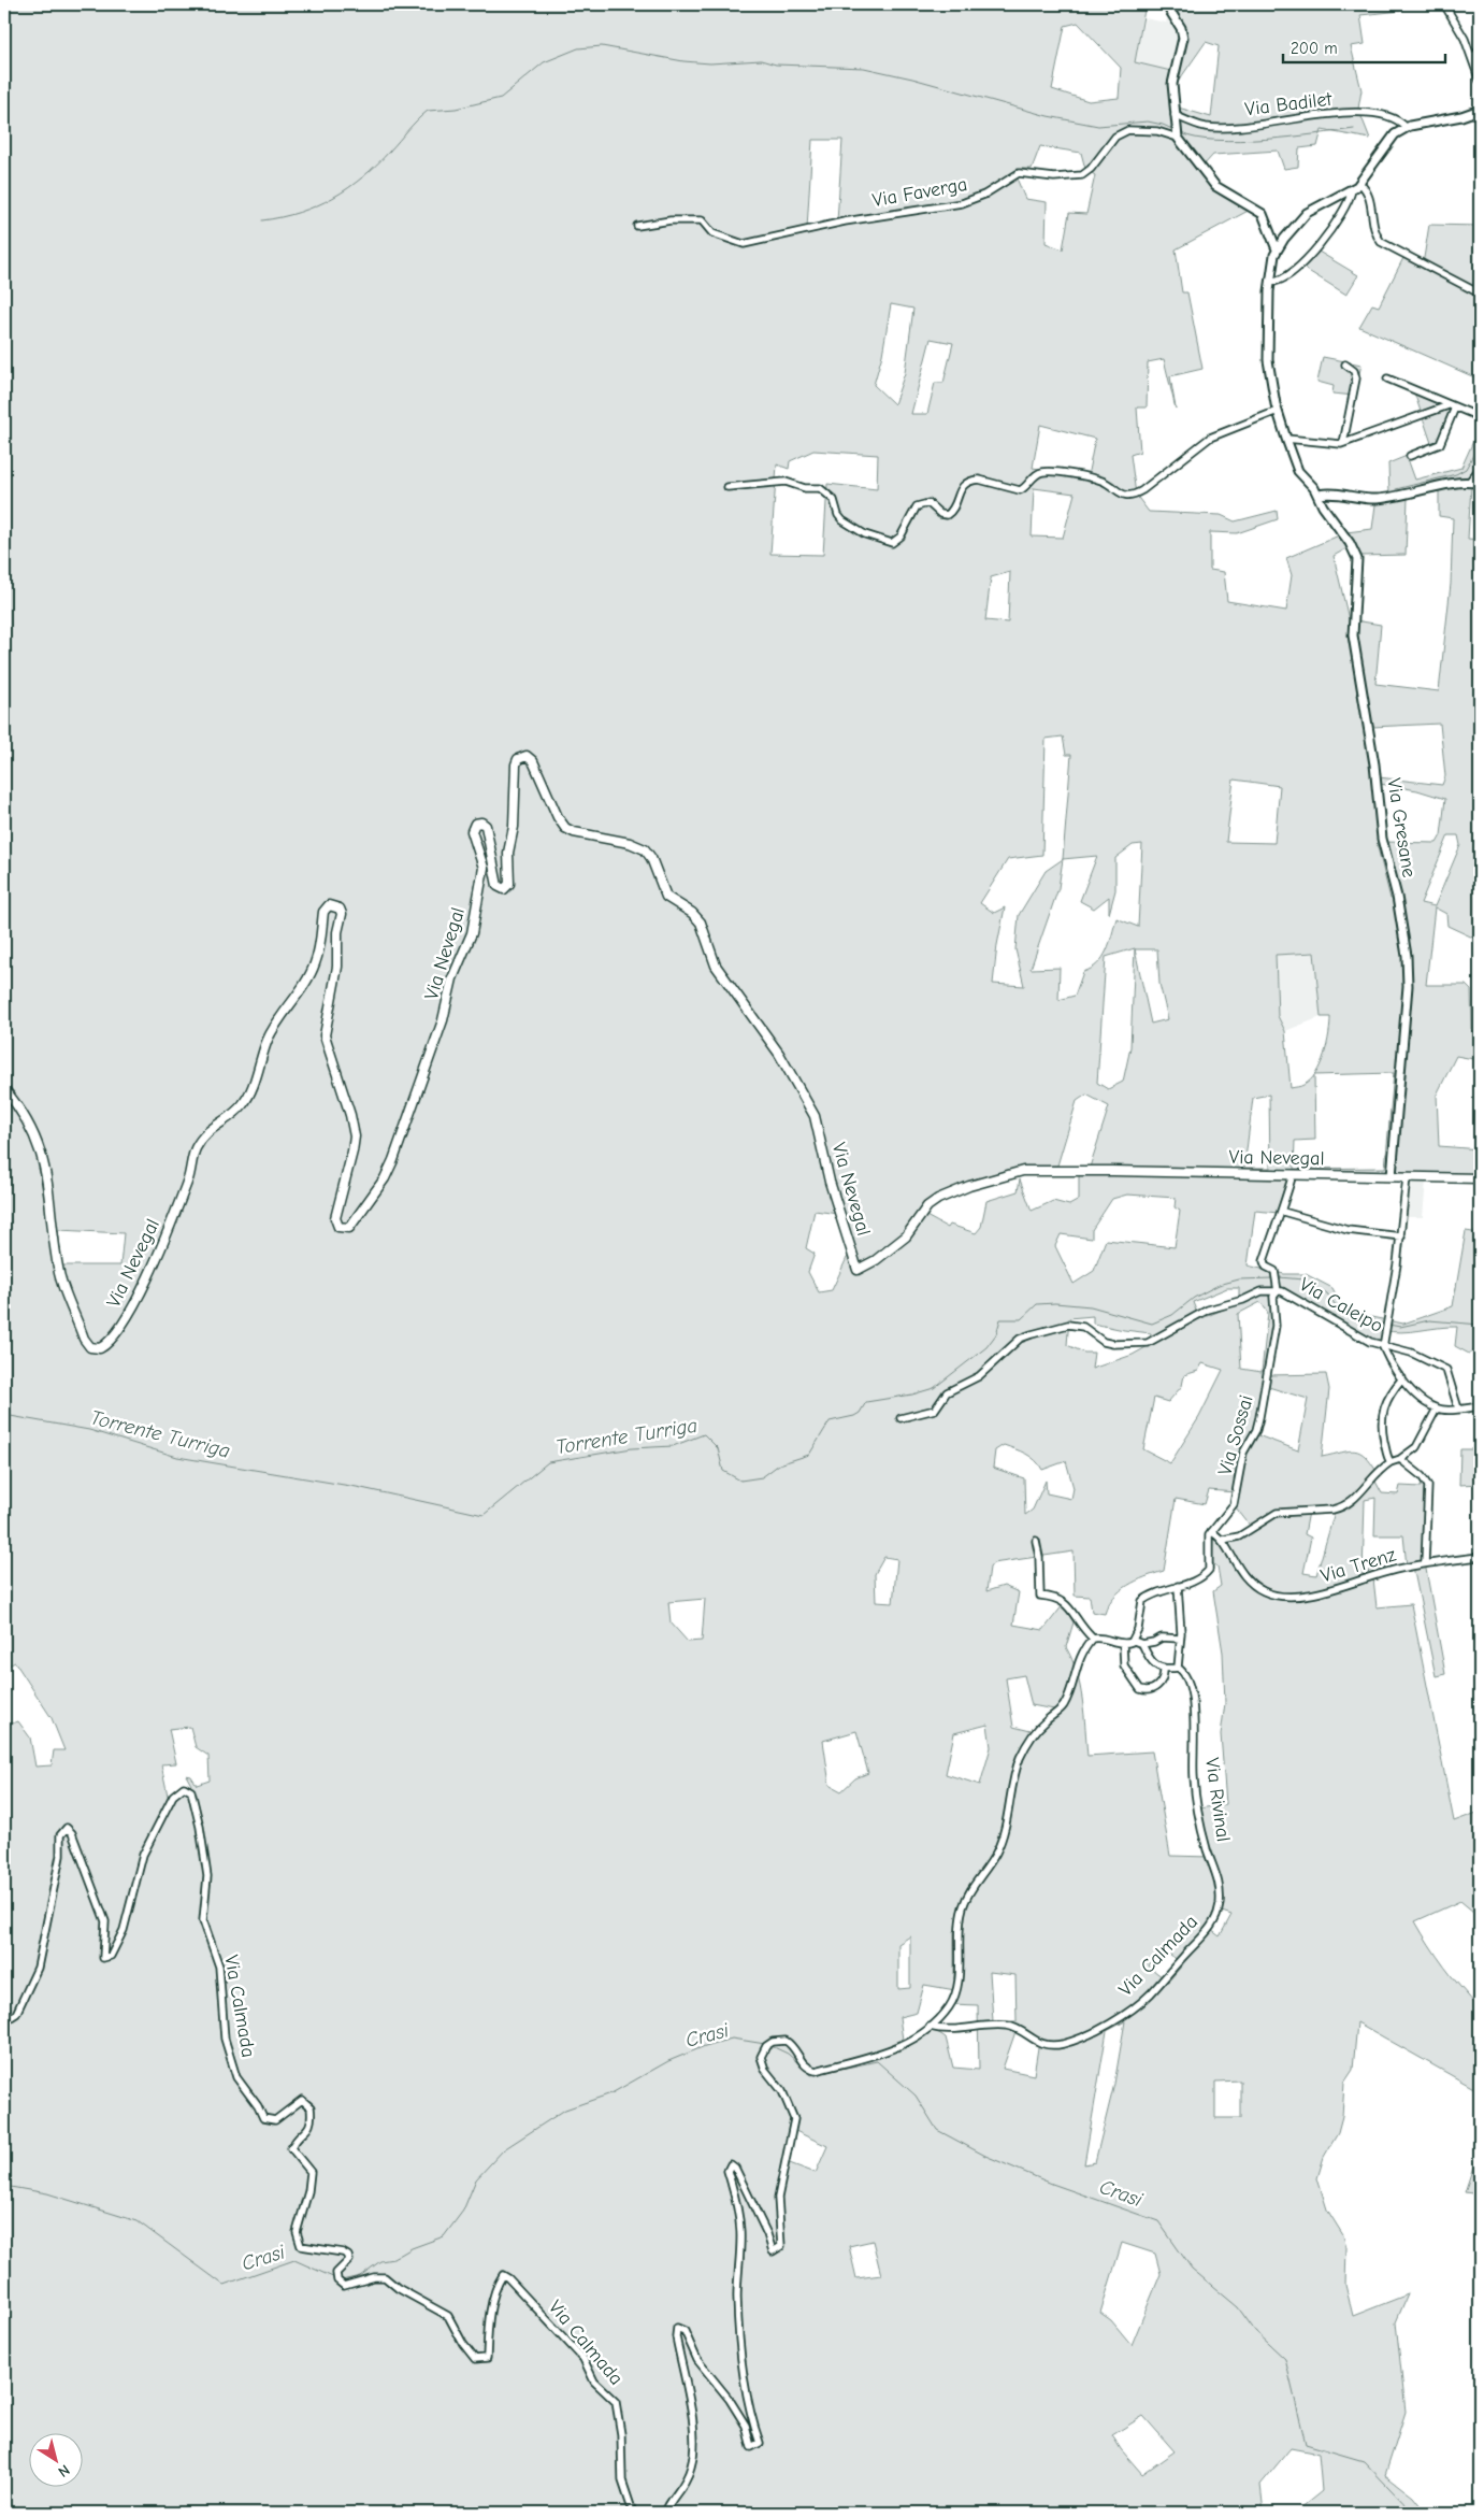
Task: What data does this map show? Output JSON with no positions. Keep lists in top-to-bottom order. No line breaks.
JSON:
{"streets":{"main road":["Via Nevegal"],"street":["Via Badilet","Via Faverga","Via Gresane","Via Caleipo","Via Sossai","Via Trenz","Via Rivinal","Via Calmada"]},"crossings":[["Via Gresane","Via Nevegal"],["Via Caleipo","Via Sossai"],["Via Rivinal","Via Calmada"]],"water":["Torrente Turriga","Crasi"],"scale_bar":"200 m","north":"bottom right"}
